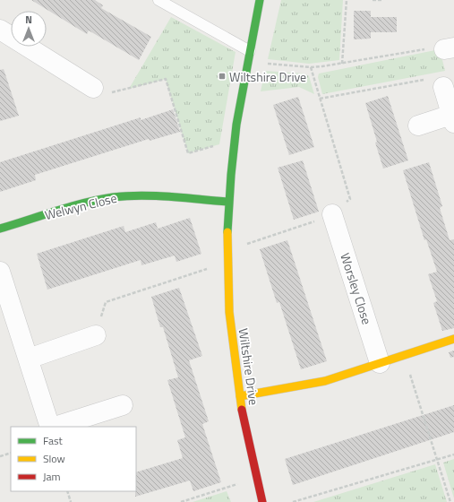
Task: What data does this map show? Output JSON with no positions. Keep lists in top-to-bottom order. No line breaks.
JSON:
{"streets":{"street":["Welwyn Close","Worsley Close","Wiltshire Drive"]},"crossings":[["Welwyn Close","Wiltshire Drive"]],"places":{"transit":["Wiltshire Drive"]},"legend":["Fast","Slow","Jam"],"north":"top"}
